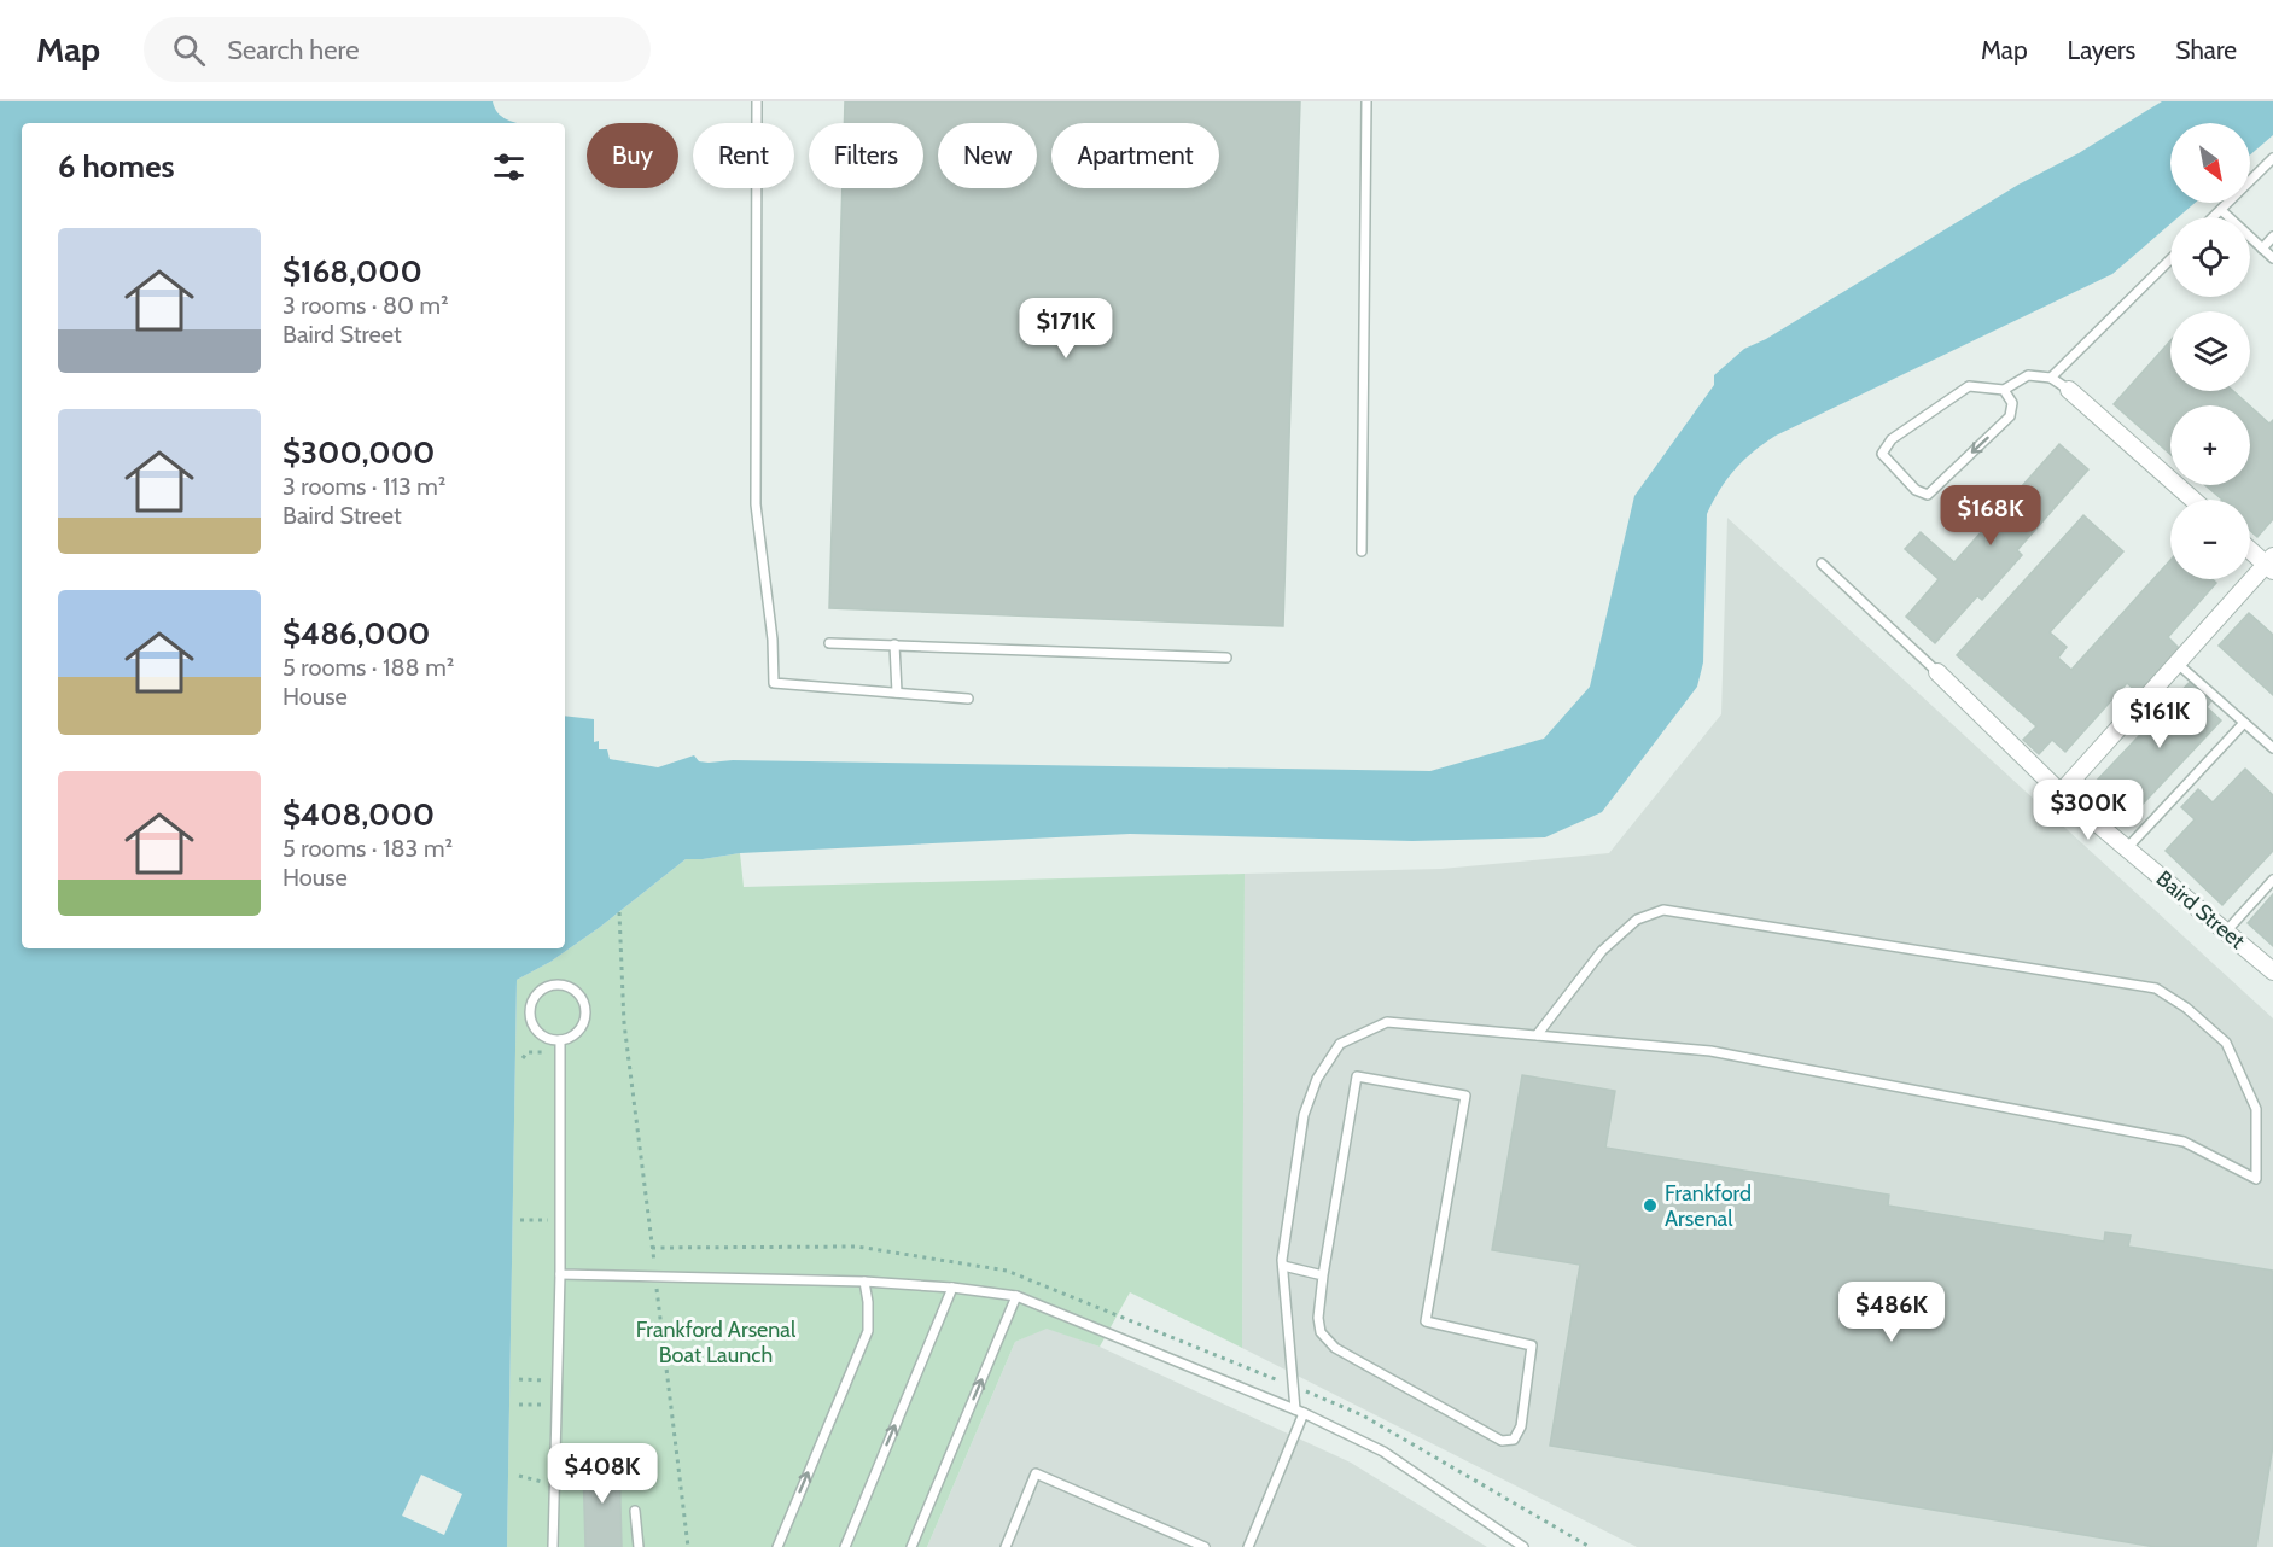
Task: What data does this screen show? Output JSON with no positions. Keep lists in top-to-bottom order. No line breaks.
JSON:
{"streets":{"street":["Baird Street"]},"parks":["Frankford Arsenal Boat Launch"],"places":["Frankford Arsenal"],"north":"bottom right","page":{"header":"Map","search":"Search here","nav":["Map","Layers","Share"],"map_buttons":["+","−"],"chip":["Buy","Rent","Filters","New","Apartment"],"heading":"6 homes","list":[{"name":"$168,000","note":"3 rooms · 80 m² · Baird Street"},{"name":"$300,000","note":"3 rooms · 113 m² · Baird Street"},{"name":"$486,000","note":"5 rooms · 188 m² · House"},{"name":"$408,000","note":"5 rooms · 183 m² · House"}],"price":["$171K","$168K","$161K","$300K","$486K","$408K"]}}
